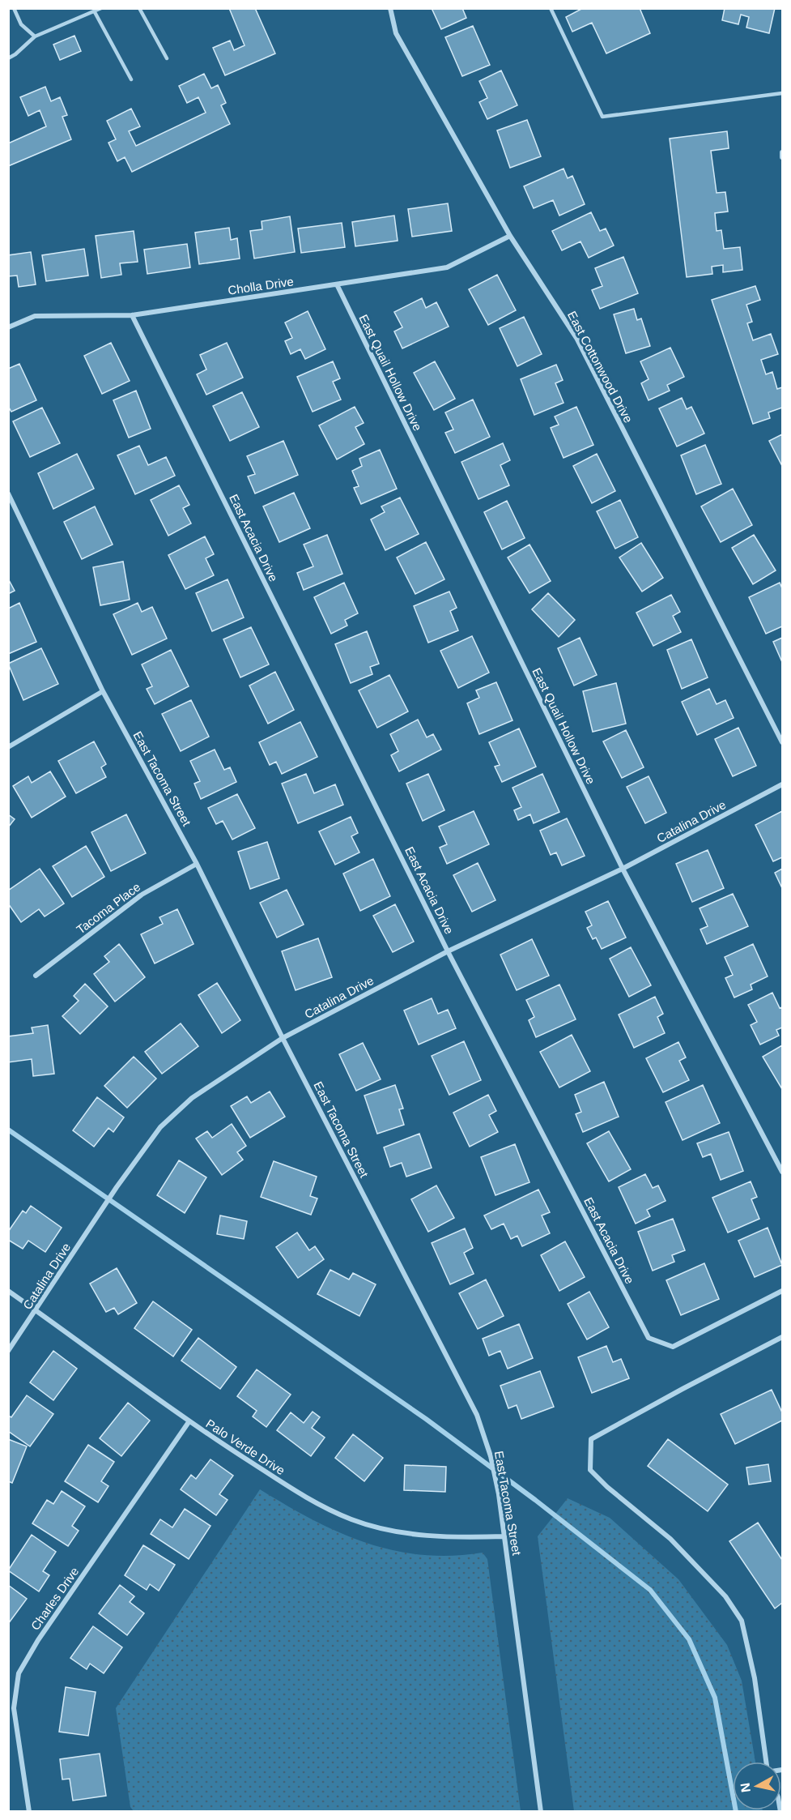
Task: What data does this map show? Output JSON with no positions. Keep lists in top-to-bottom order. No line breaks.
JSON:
{"streets":{"street":["Cholla Drive","East Cottonwood Drive","East Quail Hollow Drive","East Acacia Drive","East Tacoma Street","Catalina Drive","Tacoma Place","Palo Verde Drive","Charles Drive"]},"crossings":[["Cholla Drive","East Cottonwood Drive"],["Cholla Drive","East Quail Hollow Drive"],["Cholla Drive","East Acacia Drive"],["East Quail Hollow Drive","Catalina Drive"],["East Acacia Drive","Catalina Drive"],["East Tacoma Street","Catalina Drive"],["East Tacoma Street","Tacoma Place"],["East Tacoma Street","Palo Verde Drive"],["Catalina Drive","Palo Verde Drive"],["Palo Verde Drive","Charles Drive"]],"north":"left"}
